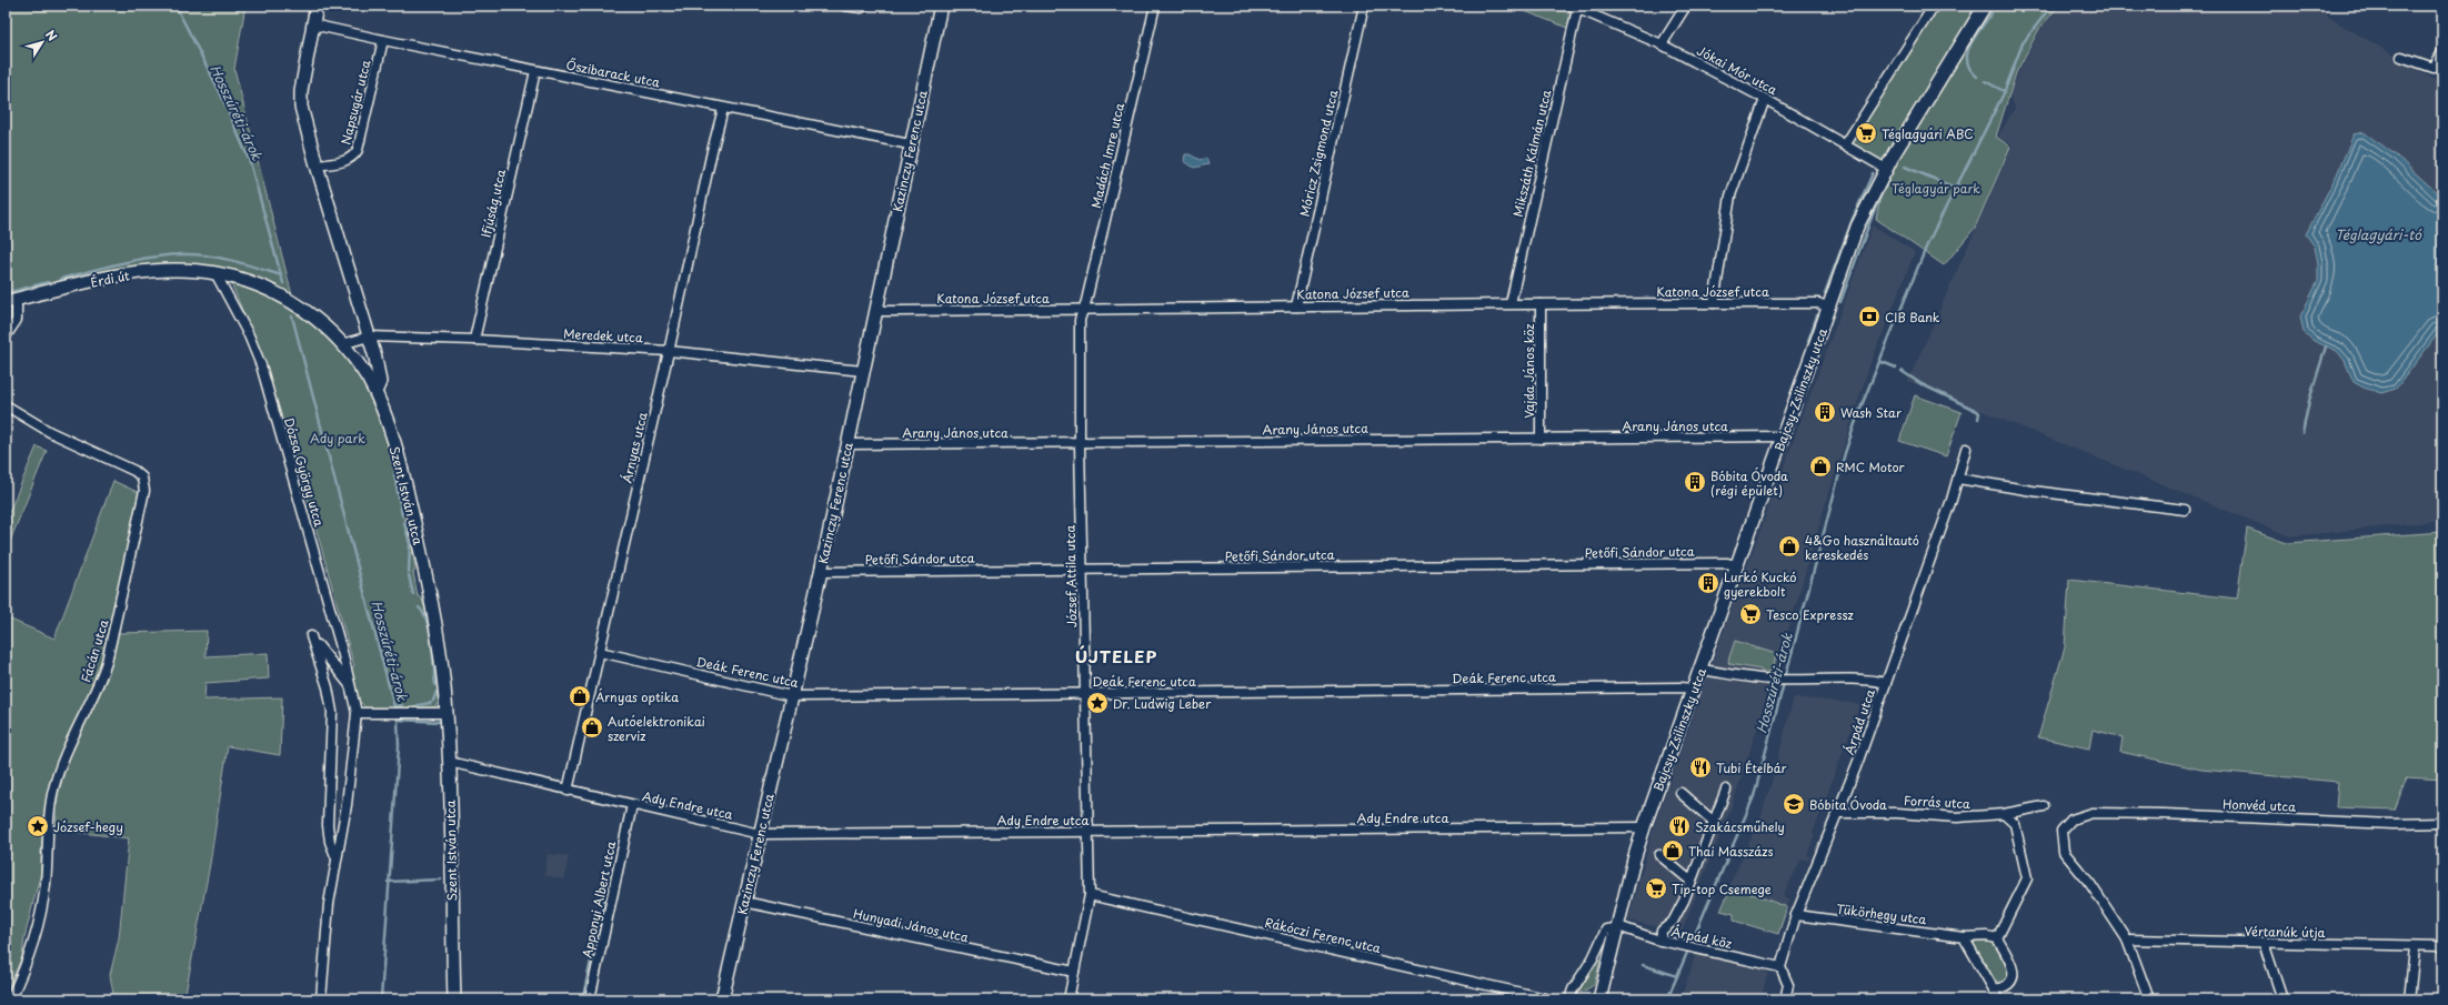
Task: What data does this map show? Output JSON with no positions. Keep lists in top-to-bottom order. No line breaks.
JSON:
{"streets":{"main road":["Kazinczy Ferenc utca","Érdi út","Bajcsy-Zsilinszky utca","Szent István utca"],"street":["Jókai Mór utca","Őszibarack utca","Napsugár utca","Móricz Zsigmond utca","Mikszáth Kálmán utca","Madách Imre utca","Ifjúság utca","Katona József utca","Meredek utca","Vajda János köz","Arany János utca","Árnyas utca","Dózsa György utca","Petőfi Sándor utca","József Attila utca","Fácán utca","Deák Ferenc utca","Árpád utca","Forrás utca","Ady Endre utca","Honvéd utca","Apponyi Albert utca","Tükörhegy utca","Hunyadi János utca","Vértanúk útja","Rákóczi Ferenc utca","Árpád köz"]},"crossings":[["Jókai Mór utca","Mikszáth Kálmán utca"],["Jókai Mór utca","Bajcsy-Zsilinszky utca"],["Őszibarack utca","Napsugár utca"],["Őszibarack utca","Kazinczy Ferenc utca"],["Őszibarack utca","Ifjúság utca"],["Őszibarack utca","Árnyas utca"],["Őszibarack utca","Szent István utca"],["Napsugár utca","Szent István utca"],["Kazinczy Ferenc utca","Katona József utca"],["Kazinczy Ferenc utca","Meredek utca"],["Kazinczy Ferenc utca","Arany János utca"],["Kazinczy Ferenc utca","Petőfi Sándor utca"],["Kazinczy Ferenc utca","Deák Ferenc utca"],["Kazinczy Ferenc utca","Ady Endre utca"],["Kazinczy Ferenc utca","Hunyadi János utca"],["Móricz Zsigmond utca","Katona József utca"],["Mikszáth Kálmán utca","Katona József utca"],["Madách Imre utca","Katona József utca"],["Madách Imre utca","József Attila utca"],["Ifjúság utca","Meredek utca"],["Érdi út","Meredek utca"],["Érdi út","Dózsa György utca"],["Érdi út","Szent István utca"],["Katona József utca","Vajda János köz"],["Katona József utca","Bajcsy-Zsilinszky utca"],["Katona József utca","József Attila utca"],["Meredek utca","Árnyas utca"],["Meredek utca","Szent István utca"],["Vajda János köz","Arany János utca"],["Bajcsy-Zsilinszky utca","Arany János utca"],["Bajcsy-Zsilinszky utca","Petőfi Sándor utca"],["Bajcsy-Zsilinszky utca","Deák Ferenc utca"],["Bajcsy-Zsilinszky utca","Ady Endre utca"],["Bajcsy-Zsilinszky utca","Árpád köz"],["Arany János utca","József Attila utca"],["Árnyas utca","Deák Ferenc utca"],["Árnyas utca","Ady Endre utca"],["Szent István utca","Ady Endre utca"],["Petőfi Sándor utca","József Attila utca"],["József Attila utca","Deák Ferenc utca"],["József Attila utca","Ady Endre utca"],["József Attila utca","Hunyadi János utca"],["József Attila utca","Rákóczi Ferenc utca"],["Árpád utca","Forrás utca"],["Árpád utca","Tükörhegy utca"],["Árpád utca","Árpád köz"],["Ady Endre utca","Apponyi Albert utca"],["Honvéd utca","Vértanúk útja"]],"districts":["ÚJTELEP"],"water":["Hosszúréti-árok","Téglagyári-tó"],"parks":["Téglagyár park","Ady park"],"places":{"supermarket":["Téglagyári ABC","Tesco Expressz","Tip-top Csemege"],"bank":["CIB Bank"],"building":["Wash Star","Bóbita Óvoda (régi épület)","Lurkó Kuckó gyerekbolt"],"shop":["RMC Motor","4&Go használtautó kereskedés","Árnyas optika","Autóelektronikai szerviz","Thai Masszázs"],"place":["Dr. Ludwig Leber","József-hegy"],"restaurant":["Tubi Ételbár","Szakácsműhely"],"school or university":["Bóbita Óvoda"]},"north":"top right"}
